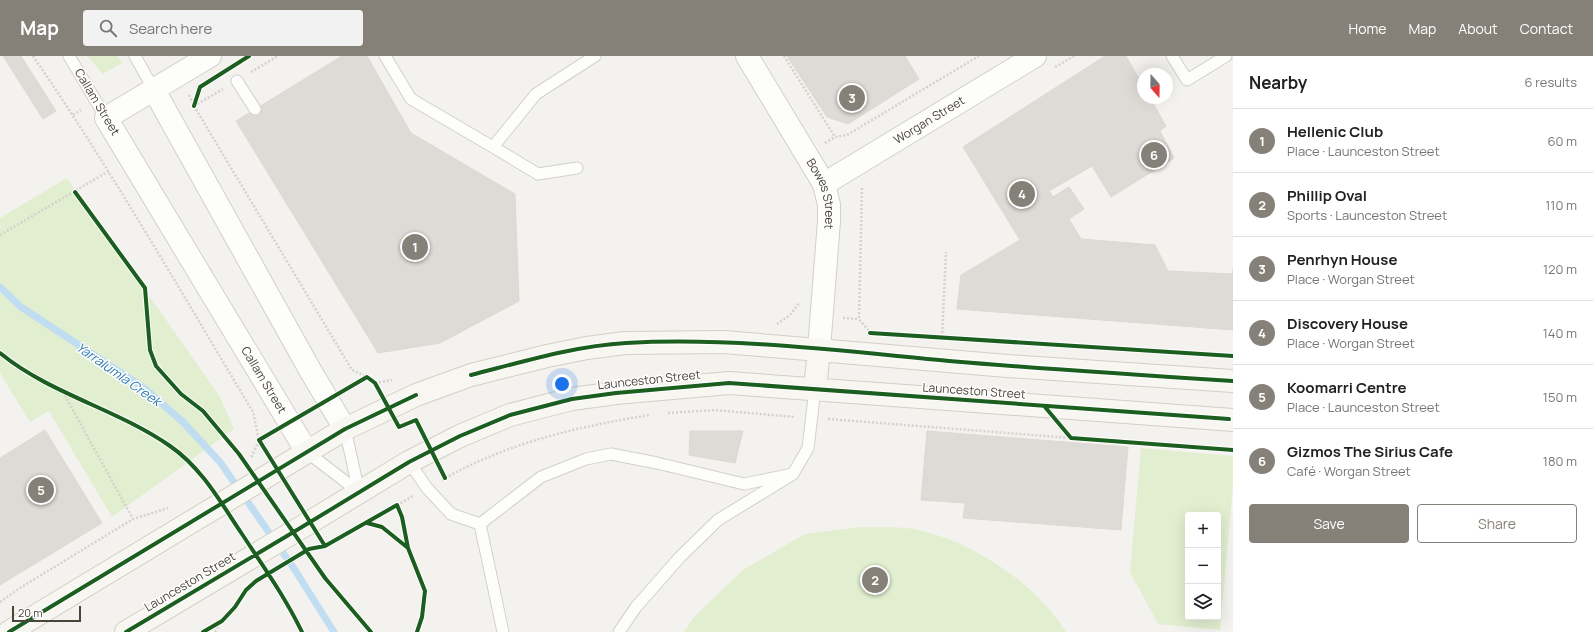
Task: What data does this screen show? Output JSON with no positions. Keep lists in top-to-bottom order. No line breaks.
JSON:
{"streets":{"main road":["Launceston Street"],"street":["Callam Street","Worgan Street","Bowes Street"]},"crossings":[["Callam Street","Launceston Street"],["Worgan Street","Bowes Street"]],"water":["Yarralumla Creek"],"scale_bar":"20 m","north":"bottom","page":{"header":"Map","search":"Search here","nav":["Home","Map","About","Contact"],"heading":["Nearby","6 results"],"pins":["3","6","4","1","5","2"],"list":[{"mark":"1","name":"Hellenic Club","note":"Place · Launceston Street","value":"60 m"},{"mark":"2","name":"Phillip Oval","note":"Sports · Launceston Street","value":"110 m"},{"mark":"3","name":"Penrhyn House","note":"Place · Worgan Street","value":"120 m"},{"mark":"4","name":"Discovery House","note":"Place · Worgan Street","value":"140 m"},{"mark":"5","name":"Koomarri Centre","note":"Place · Launceston Street","value":"150 m"},{"mark":"6","name":"Gizmos The Sirius Cafe","note":"Café · Worgan Street","value":"180 m"}],"buttons":["Save","Share"],"map_buttons":["+","−"],"scale":"20 m"}}
